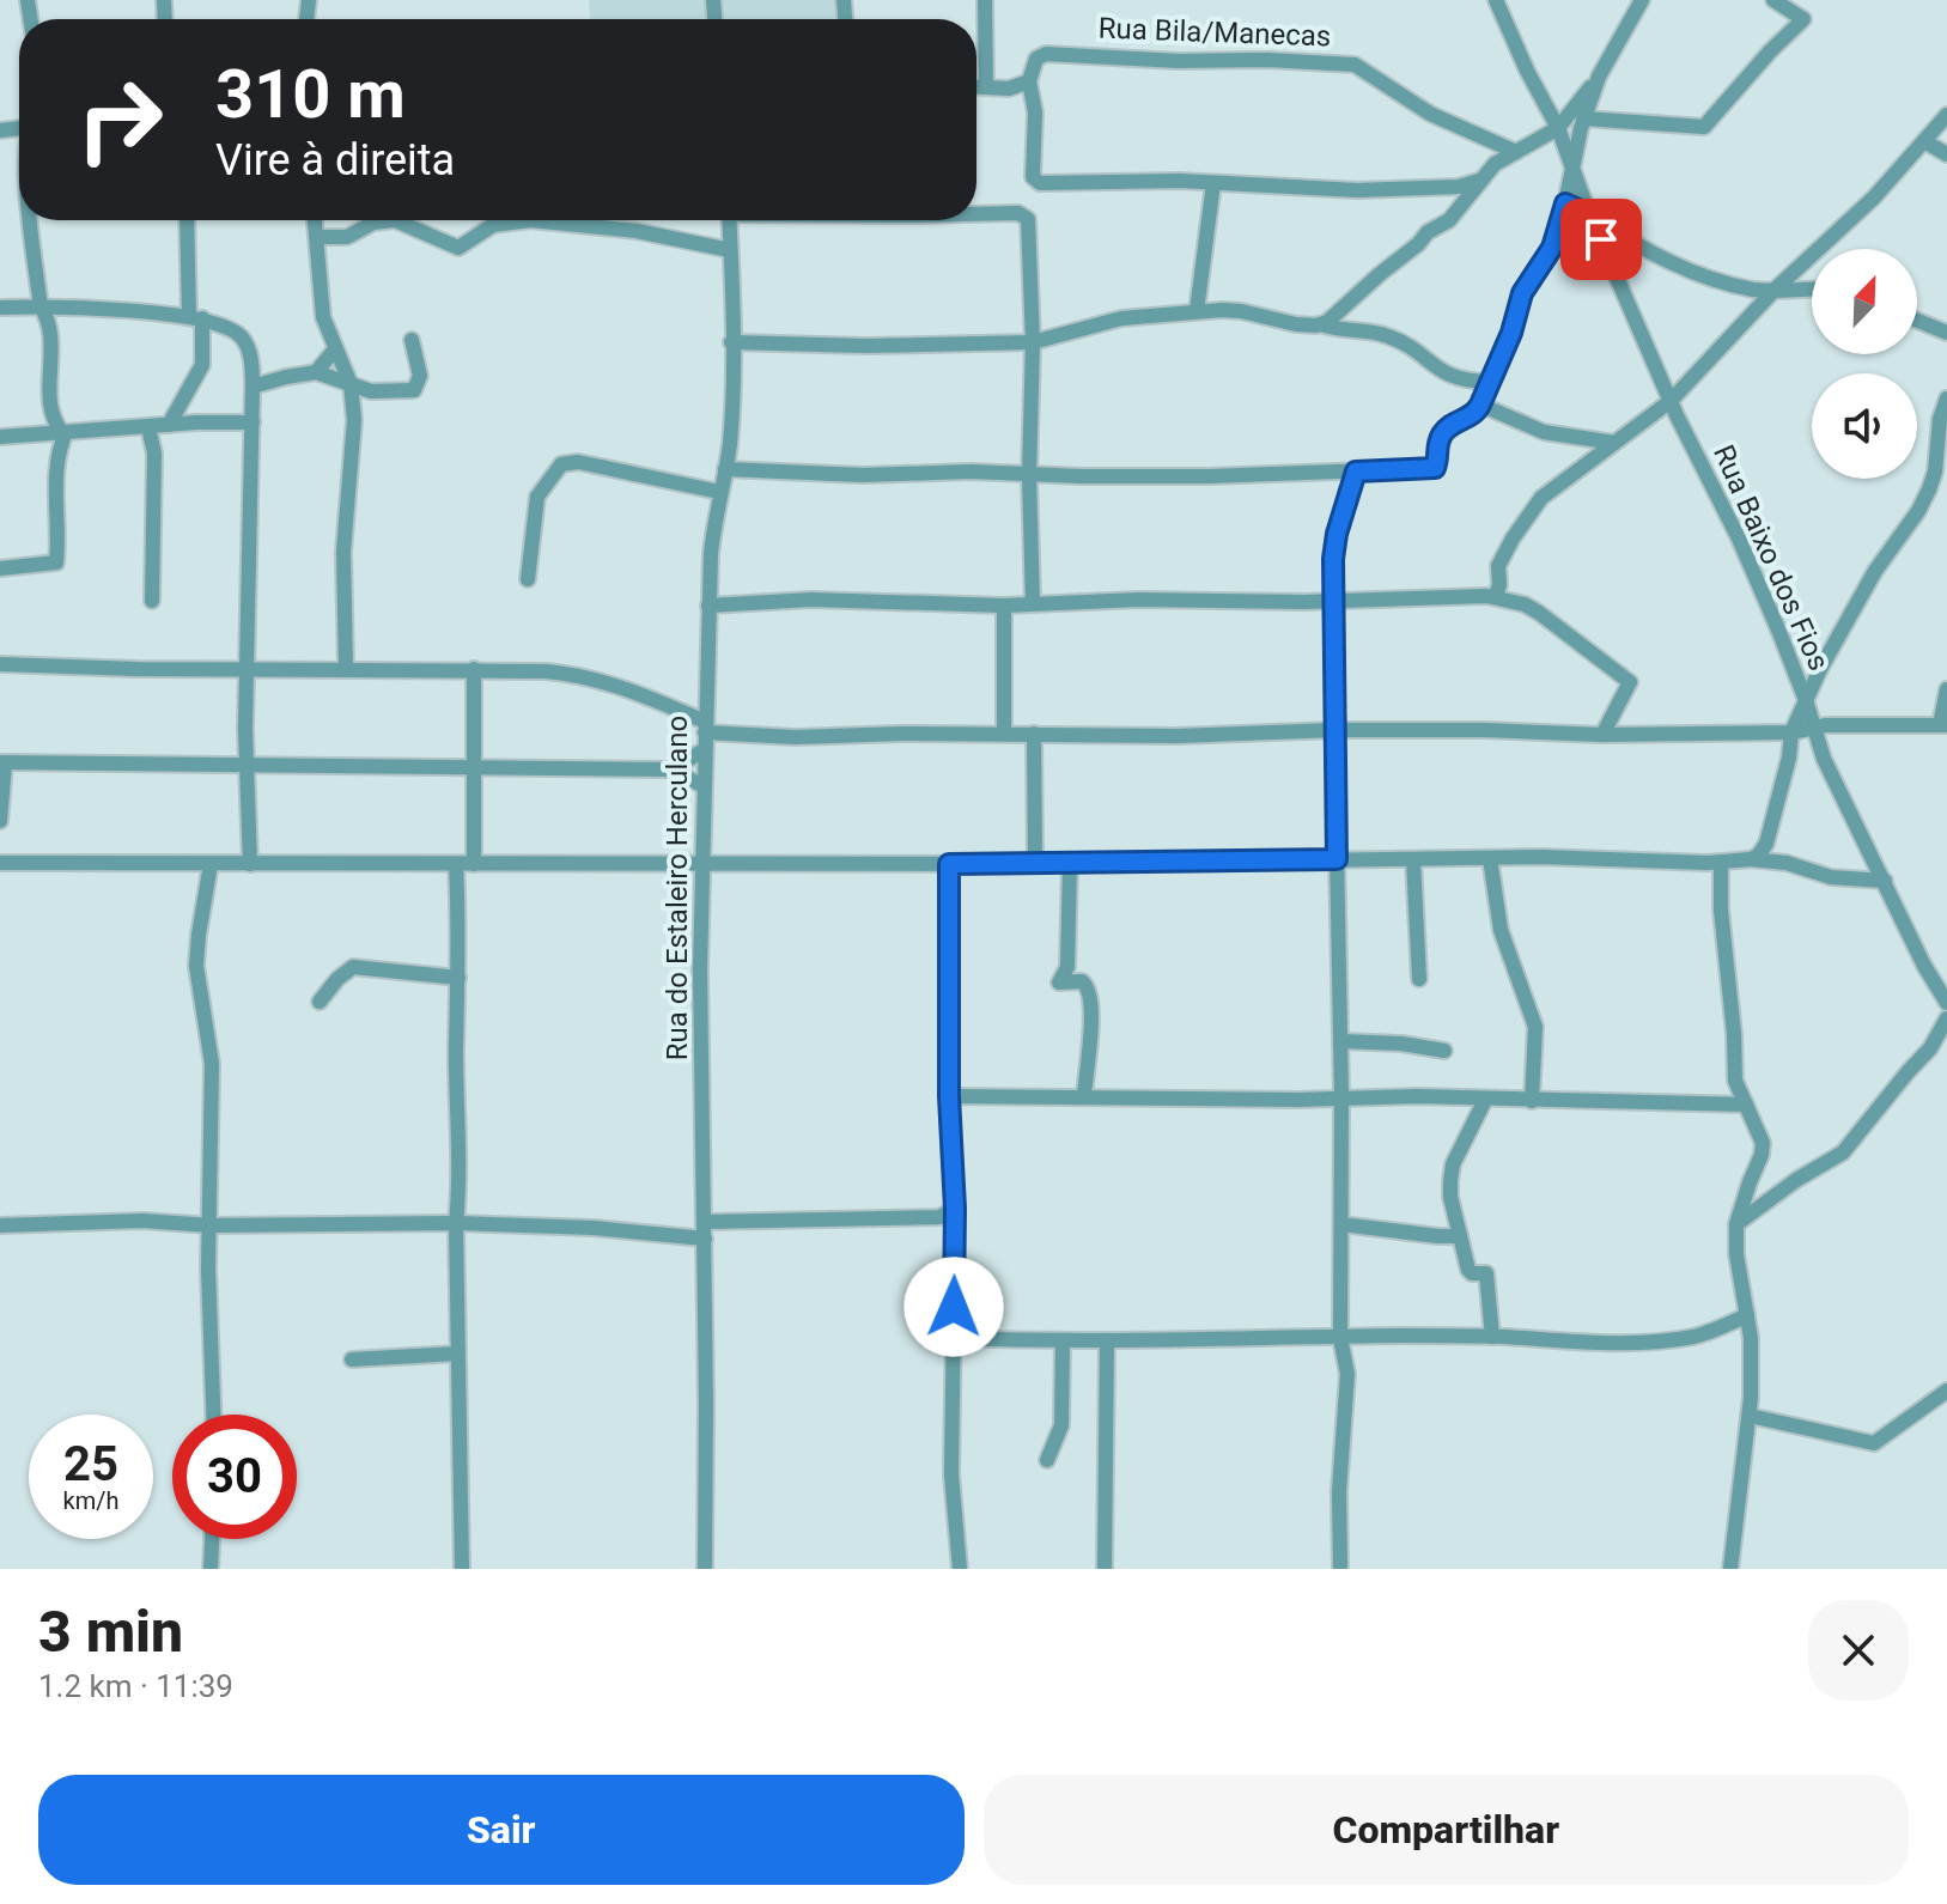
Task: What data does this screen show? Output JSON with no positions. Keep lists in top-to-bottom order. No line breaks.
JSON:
{"streets":{"street":["Rua Bila/Manecas","Rua Baixo dos Fios","Rua do Estaleiro Herculano"]},"north":"top right","page":{"turn":["310 m","Vire à direita"],"speed":"25 km/h","limit":"30","heading":["3 min","1.2 km · 11:39"],"buttons":["Sair","Compartilhar"]}}
